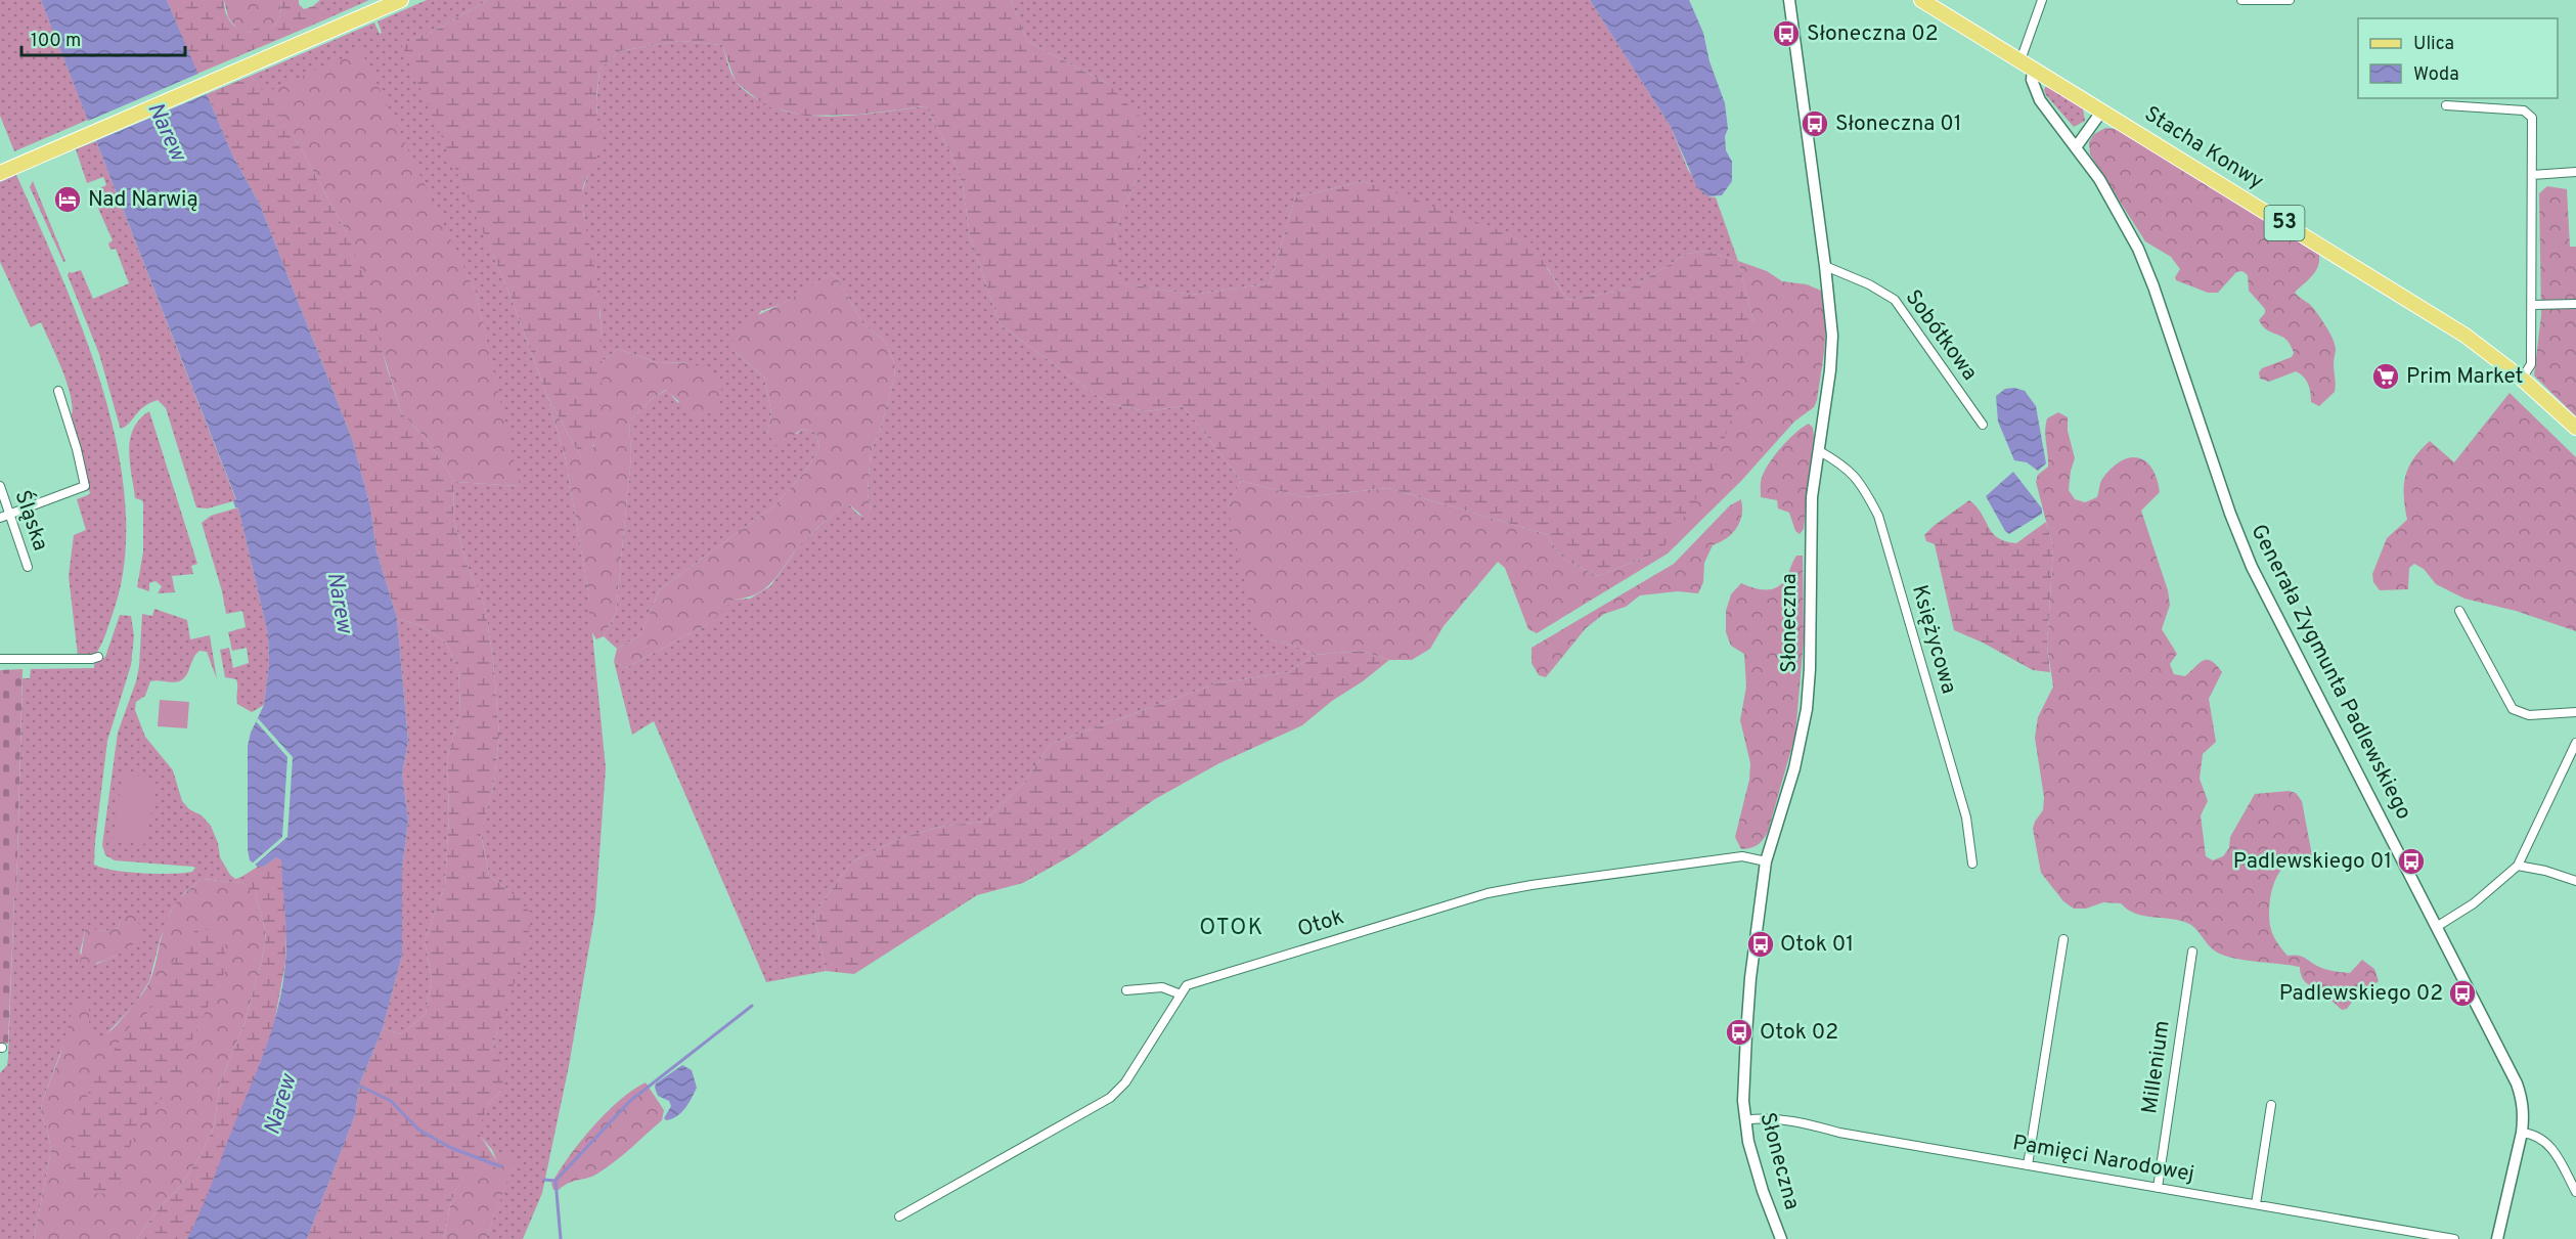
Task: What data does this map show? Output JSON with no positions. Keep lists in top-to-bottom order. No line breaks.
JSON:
{"streets":{"main road":["Stacha Konwy","53"],"street":["Sobótkowa","Śląska","Słoneczna","Księżycowa","Generała Zygmunta Padlewskiego","Otok","Millenium","Pamięci Narodowej"]},"crossings":[["Stacha Konwy","Generała Zygmunta Padlewskiego"],["Sobótkowa","Słoneczna"],["Słoneczna","Księżycowa"],["Słoneczna","Otok"],["Słoneczna","Pamięci Narodowej"],["Millenium","Pamięci Narodowej"]],"districts":["OTOK"],"water":["Narew"],"places":{"bus stop":["Słoneczna 02","Słoneczna 01","Padlewskiego 01","Otok 01","Padlewskiego 02","Otok 02"],"hotel":["Nad Narwią"],"supermarket":["Prim Market"]},"legend":["Ulica","Woda"],"scale_bar":"100 m"}
